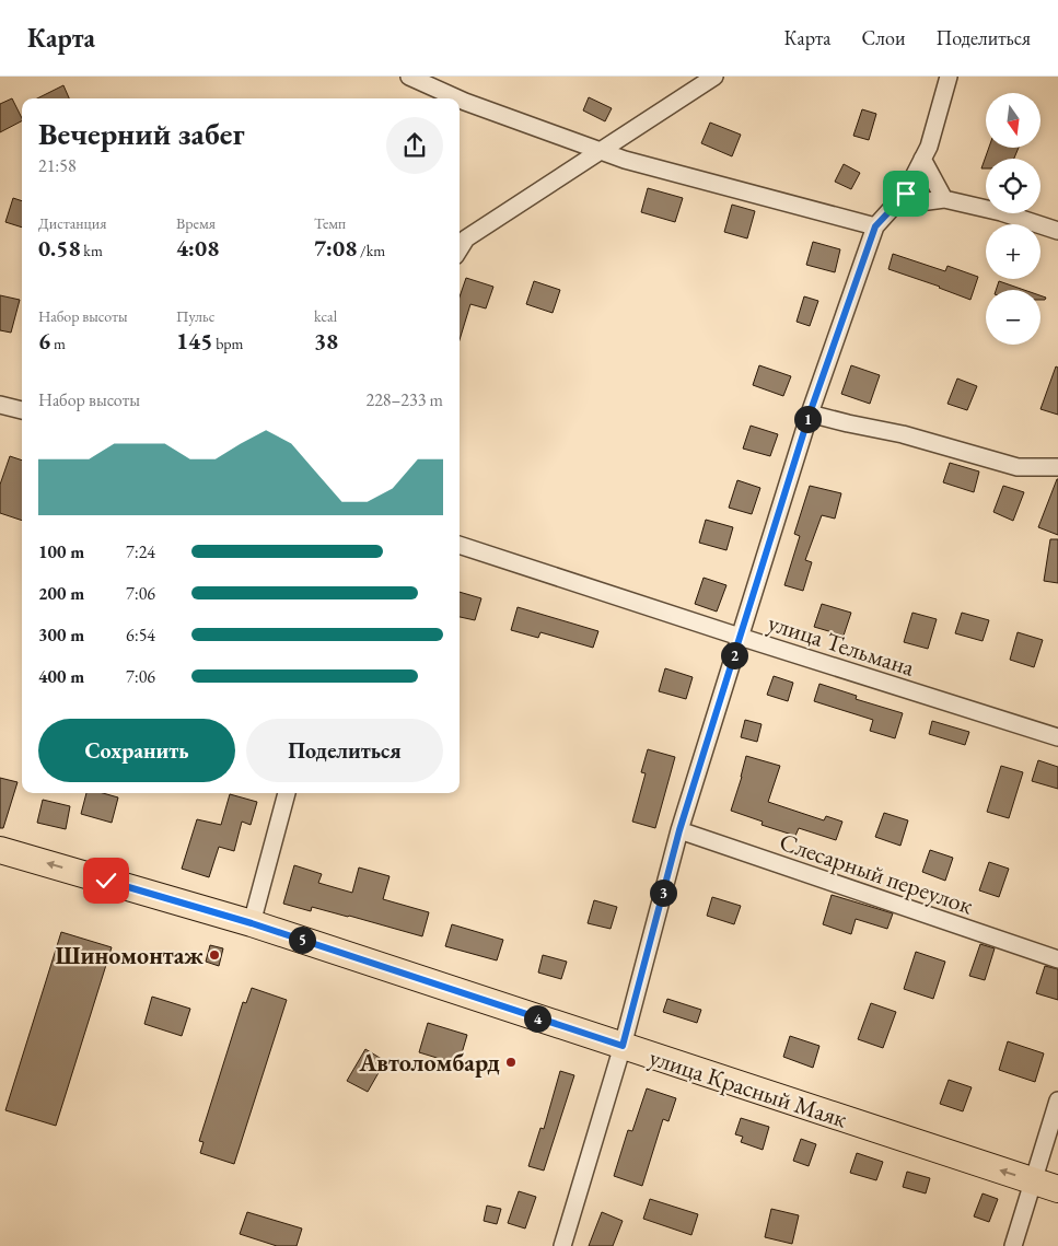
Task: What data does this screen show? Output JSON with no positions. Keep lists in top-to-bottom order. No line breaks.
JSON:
{"streets":{"main road":["улица Красный Маяк"],"street":["улица Тельмана","Слесарный переулок"]},"one_way":["улица Красный Маяк"],"places":["Шиномонтаж","Автоломбард"],"north":"bottom","page":{"header":"Карта","nav":["Карта","Слои","Поделиться"],"map_buttons":["+","−"],"heading":["Вечерний забег","21:58"],"stats":[["Дистанция","0.58 km"],["Время","4:08"],["Темп","7:08 /km"],["Набор высоты","6 m"],["Пульс","145 bpm"],["kcal","38"]],"chart":["Набор высоты","228–233 m"],"pins":["1","2","3","5","4"],"list":[{"name":"100 m","note":"7:24"},{"name":"200 m","note":"7:06"},{"name":"300 m","note":"6:54"},{"name":"400 m","note":"7:06"}],"buttons":["Сохранить","Поделиться"]}}
